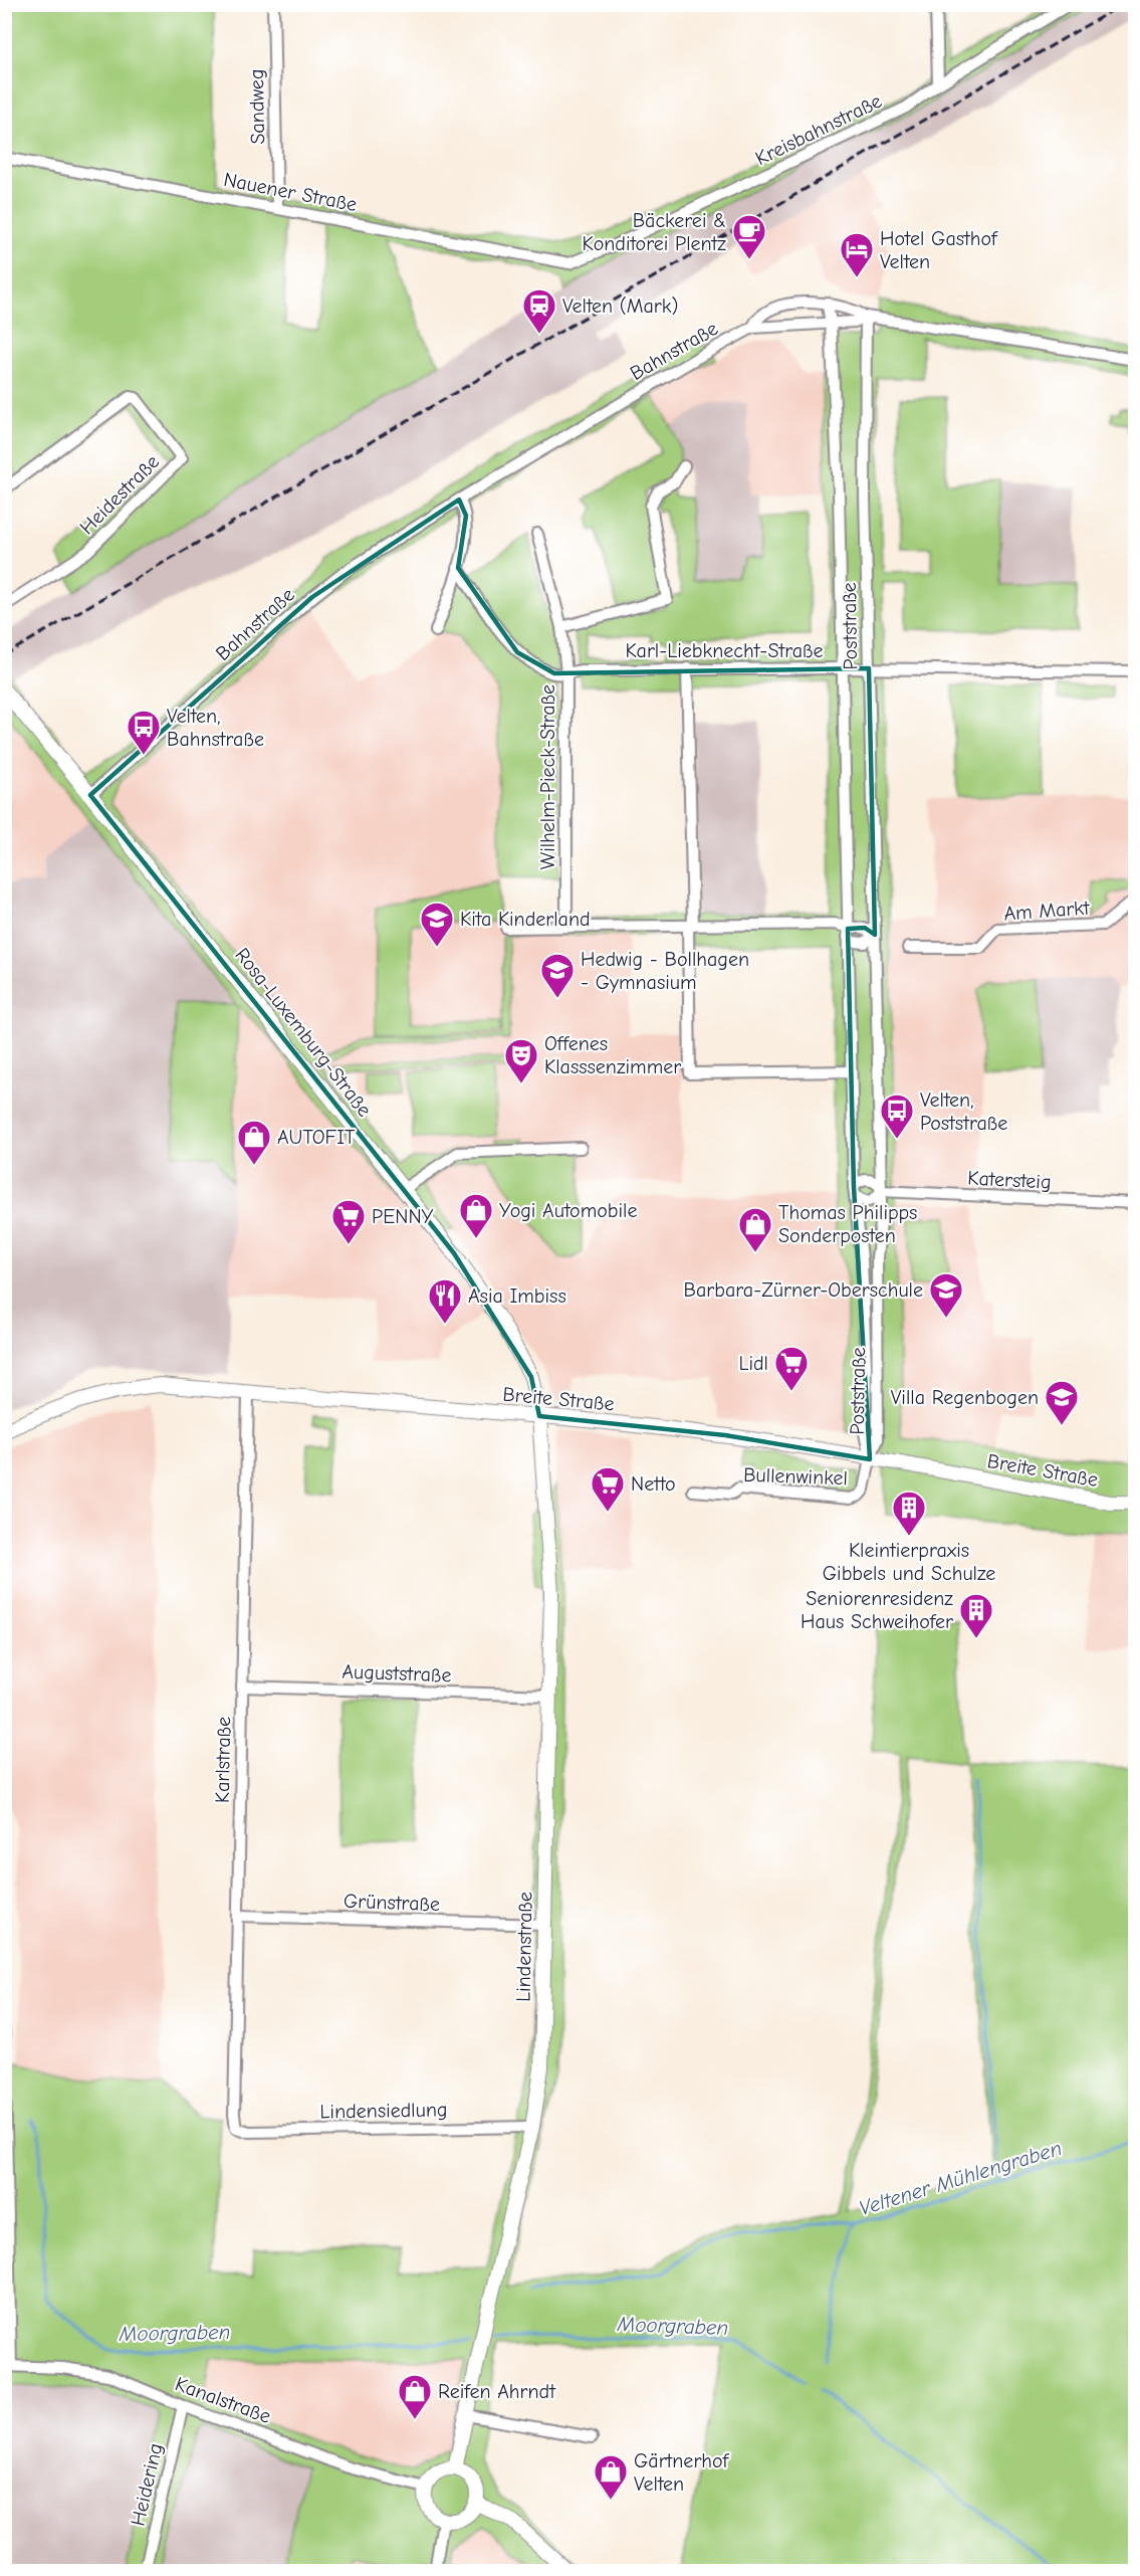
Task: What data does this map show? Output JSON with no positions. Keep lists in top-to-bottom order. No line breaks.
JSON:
{"streets":{"main road":["Rosa-Luxemburg-Straße","Breite Straße","Lindenstraße"],"street":["Sandweg","Kreisbahnstraße","Nauener Straße","Bahnstraße","Heidestraße","Poststraße","Karl-Liebknecht-Straße","Wilhelm-Pieck-Straße","Am Markt","Katersteig","Bullenwinkel","Auguststraße","Karlstraße","Grünstraße","Lindensiedlung","Kanalstraße","Heidering"]},"crossings":[["Sandweg","Nauener Straße"],["Kreisbahnstraße","Nauener Straße"],["Bahnstraße","Poststraße"],["Bahnstraße","Rosa-Luxemburg-Straße"],["Poststraße","Karl-Liebknecht-Straße"],["Poststraße","Katersteig"],["Poststraße","Breite Straße"],["Poststraße","Bullenwinkel"],["Karl-Liebknecht-Straße","Wilhelm-Pieck-Straße"],["Rosa-Luxemburg-Straße","Breite Straße"],["Rosa-Luxemburg-Straße","Lindenstraße"],["Breite Straße","Bullenwinkel"],["Breite Straße","Karlstraße"],["Breite Straße","Lindenstraße"],["Auguststraße","Karlstraße"],["Auguststraße","Lindenstraße"],["Karlstraße","Grünstraße"],["Karlstraße","Lindensiedlung"],["Grünstraße","Lindenstraße"],["Lindenstraße","Lindensiedlung"],["Lindenstraße","Kanalstraße"],["Kanalstraße","Heidering"]],"water":["Veltener Mühlengraben","Moorgraben"],"places":{"cafe":["Bäckerei & Konditorei Plentz"],"hotel":["Hotel Gasthof Velten"],"station":["Velten (Mark)"],"bus stop":["Velten, Bahnstraße","Velten, Poststraße"],"school or university":["Kita Kinderland","Hedwig - Bollhagen - Gymnasium","Barbara-Zürner-Oberschule","Villa Regenbogen"],"theatre":["Offenes Klasssenzimmer"],"shop":["AUTOFIT","Yogi Automobile","Thomas Philipps Sonderposten","Reifen Ahrndt","Gärtnerhof Velten"],"supermarket":["PENNY","Lidl","Netto"],"restaurant":["Asia Imbiss"],"building":["Kleintierpraxis Gibbels und Schulze","Seniorenresidenz Haus Schweihofer"]}}
